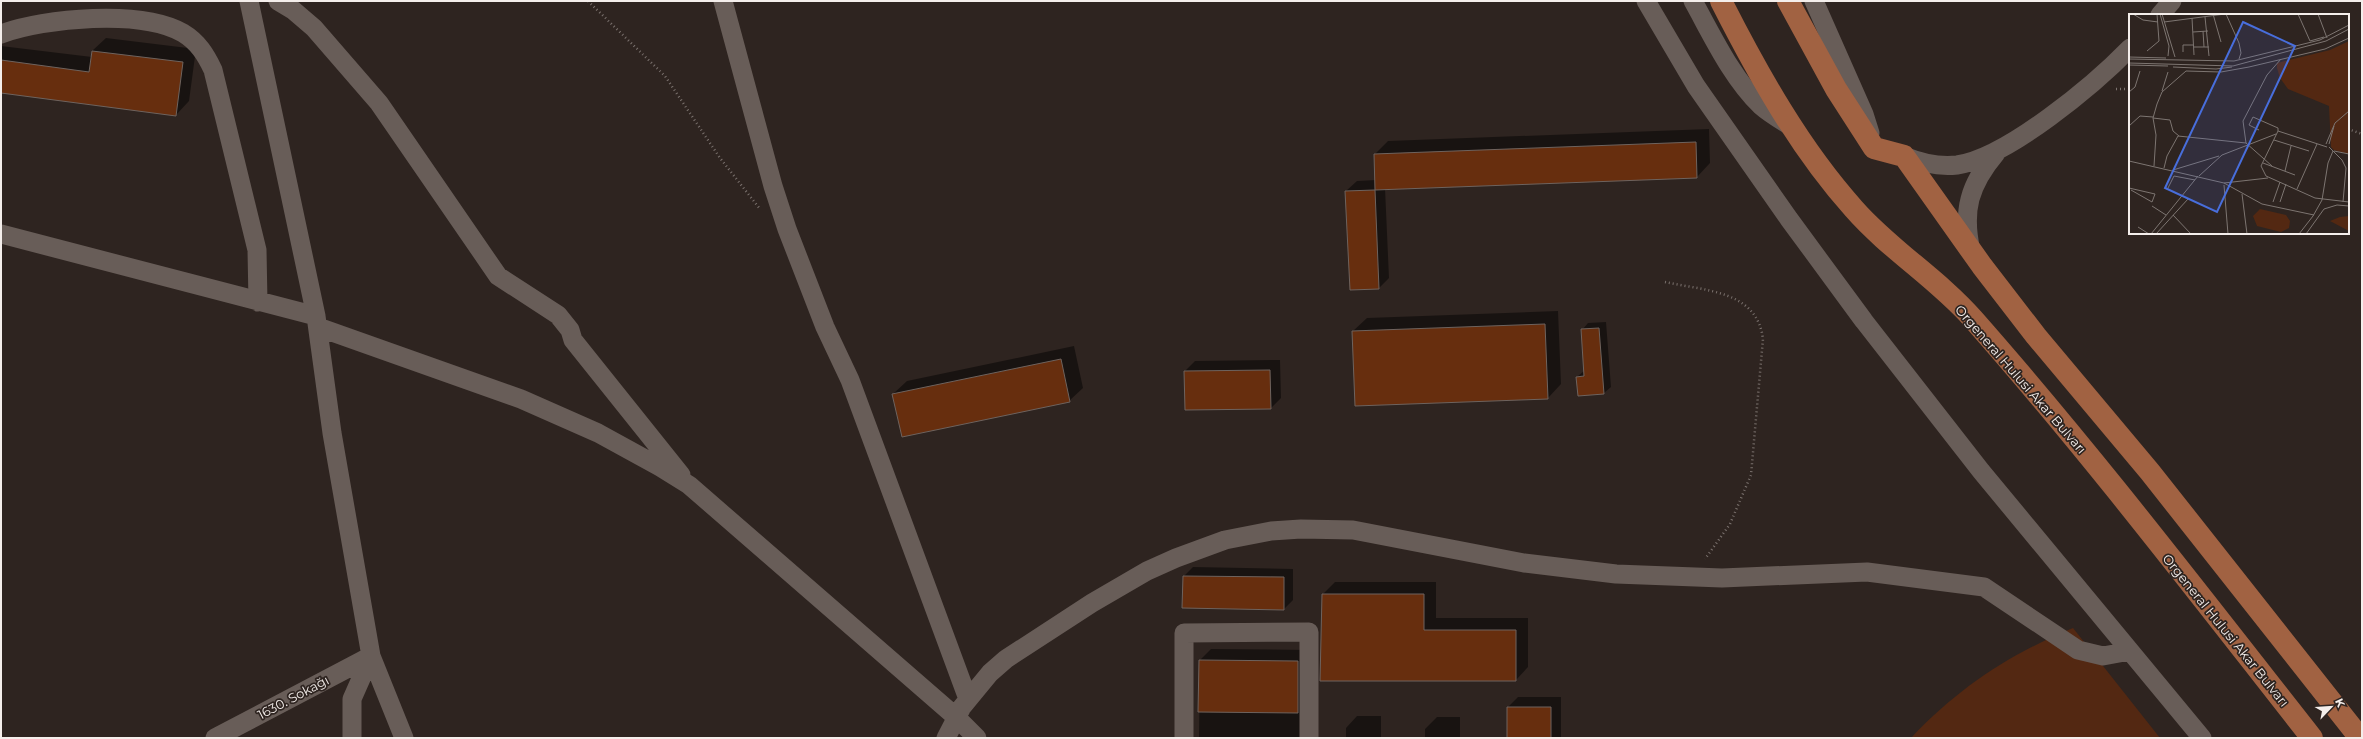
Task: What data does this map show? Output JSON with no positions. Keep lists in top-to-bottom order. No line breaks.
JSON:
{"streets":{"main road":["Orgeneral Hulusi Akar Bulvarı"],"street":["1630. Sokağı"]},"north":"top right"}
